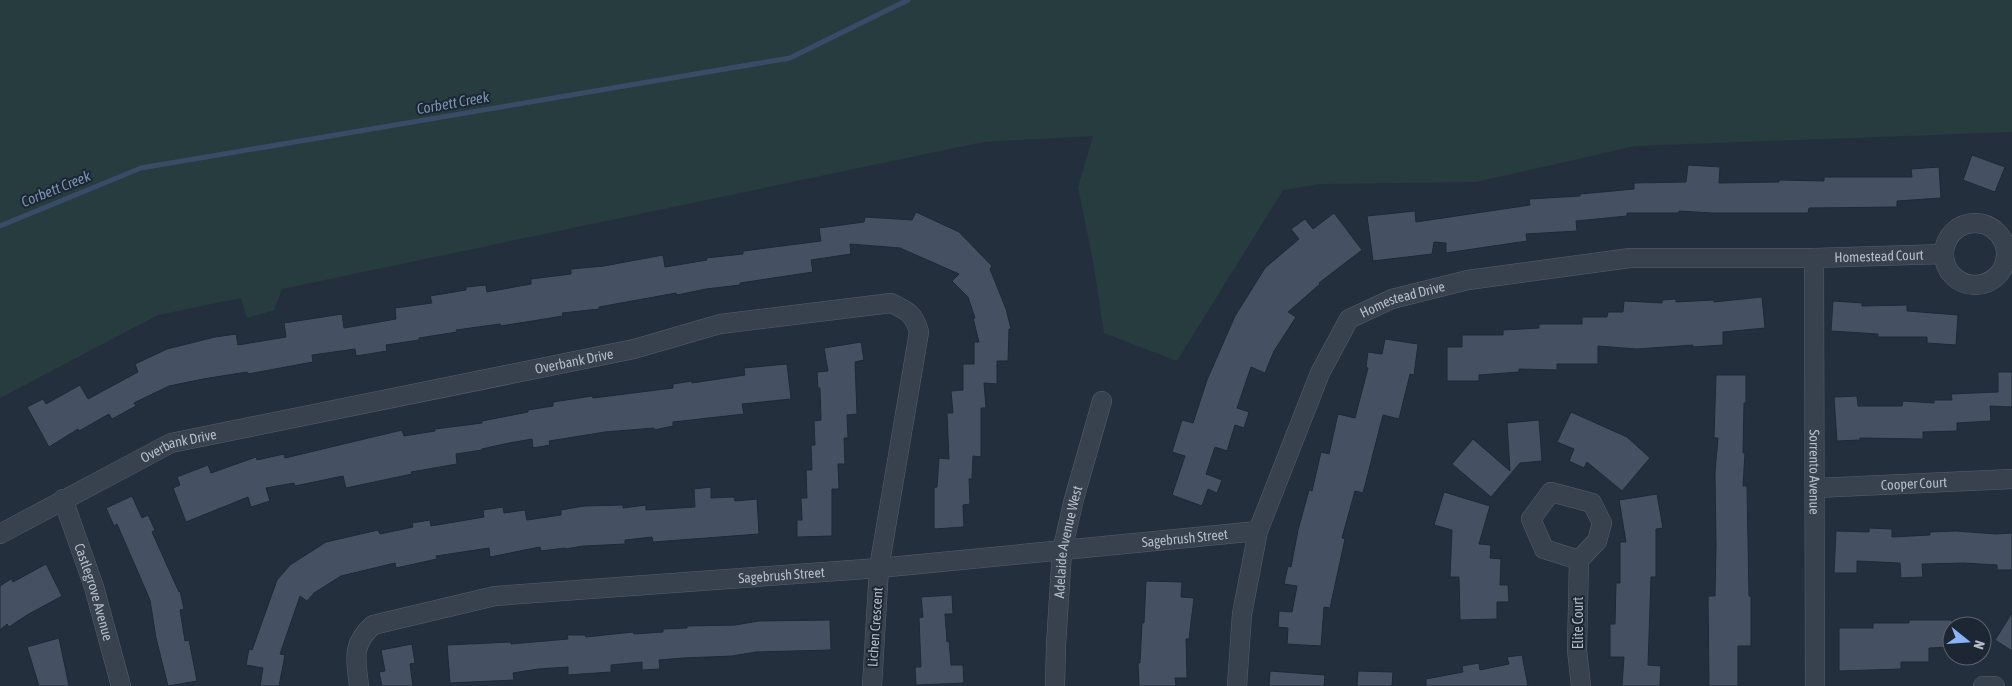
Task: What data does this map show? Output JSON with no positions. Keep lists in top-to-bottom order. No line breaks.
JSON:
{"streets":{"street":["Homestead Court","Homestead Drive","Overbank Drive","Sorrento Avenue","Cooper Court","Sagebrush Street","Adelaide Avenue West","Castlegrove Avenue","Elite Court","Lichen Crescent"]},"crossings":[["Homestead Court","Homestead Drive"],["Homestead Court","Sorrento Avenue"],["Homestead Drive","Sorrento Avenue"],["Homestead Drive","Sagebrush Street"],["Overbank Drive","Sagebrush Street"],["Overbank Drive","Castlegrove Avenue"],["Overbank Drive","Lichen Crescent"],["Sorrento Avenue","Cooper Court"],["Sagebrush Street","Adelaide Avenue West"],["Sagebrush Street","Lichen Crescent"]],"water":["Corbett Creek"],"north":"right"}
